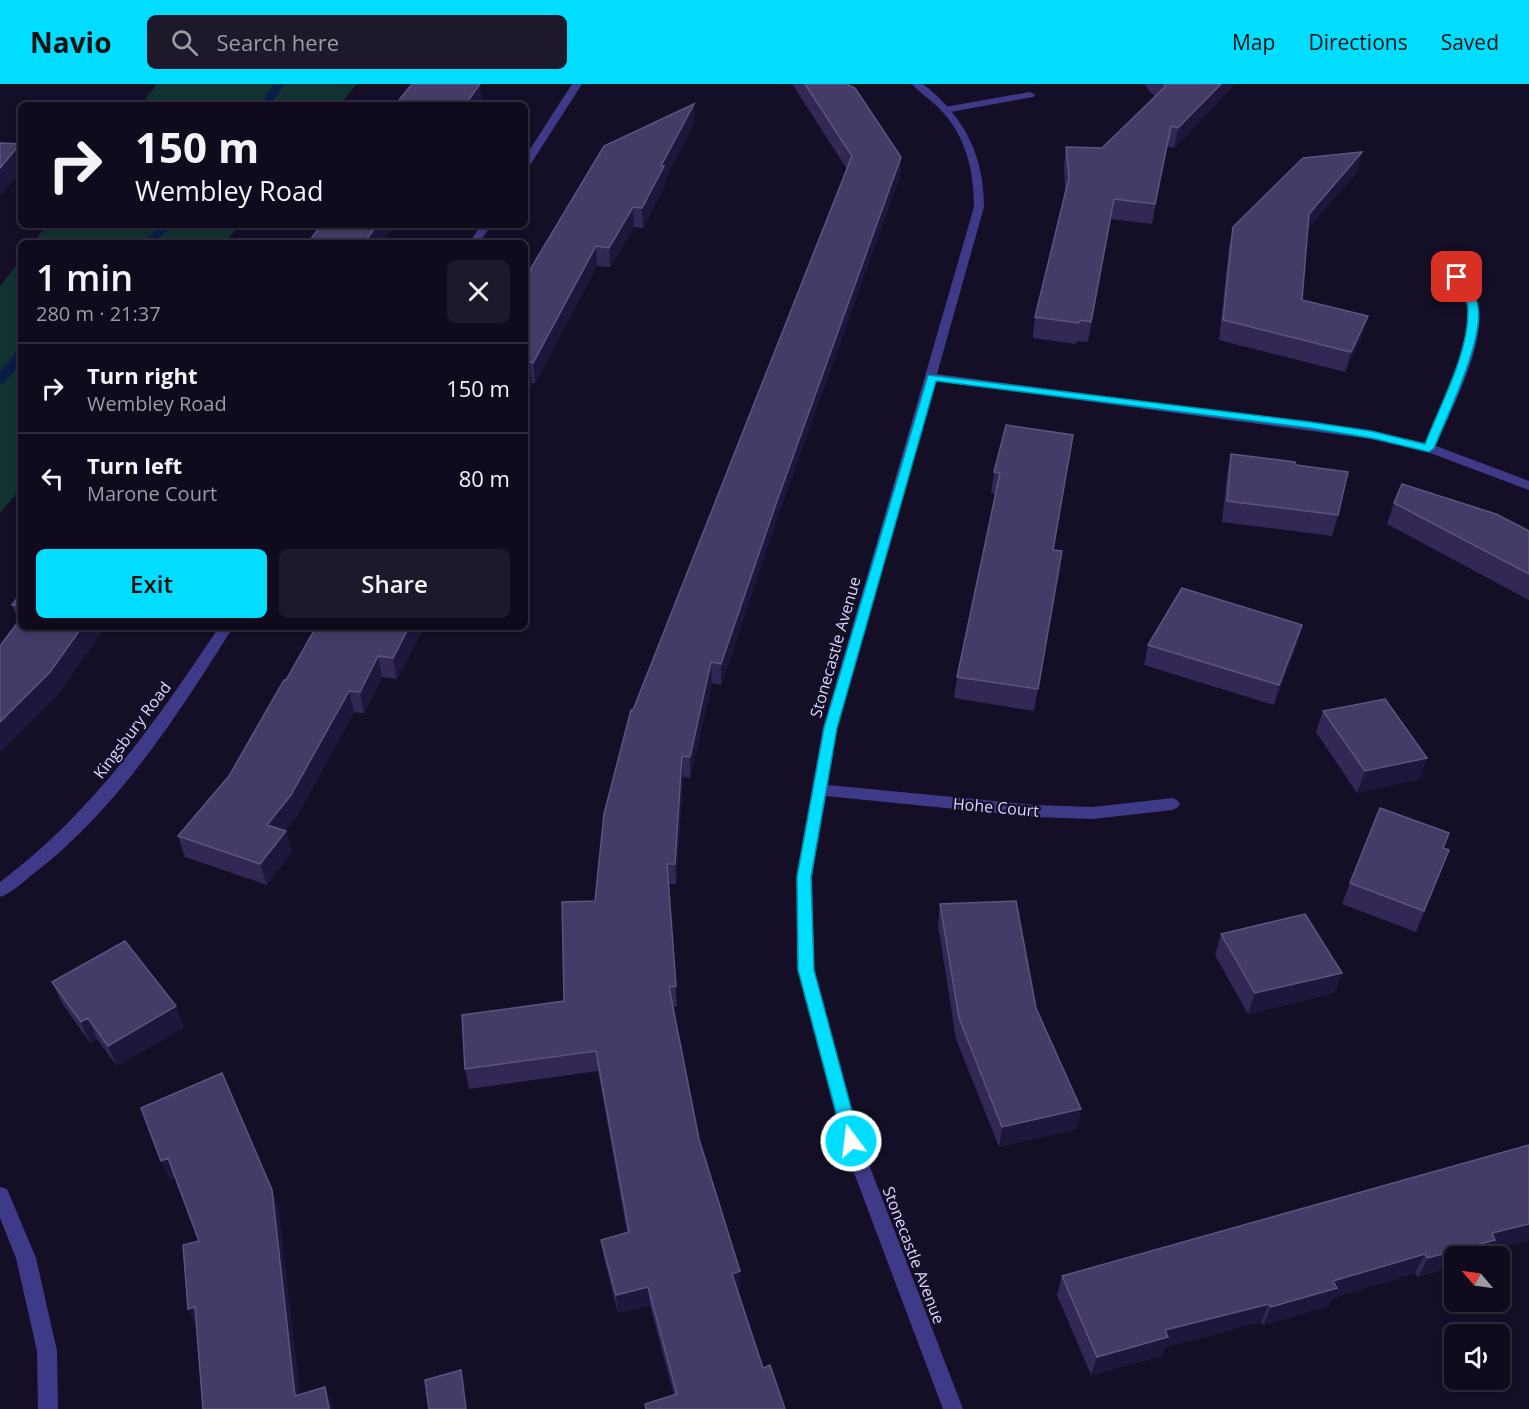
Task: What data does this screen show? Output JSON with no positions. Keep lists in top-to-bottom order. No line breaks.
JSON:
{"streets":{"street":["Stonecastle Avenue","Kingsbury Road","Hohe Court"]},"crossings":[["Stonecastle Avenue","Hohe Court"]],"north":"top left","page":{"header":"Navio","search":"Search here","nav":["Map","Directions","Saved"],"turn":["150 m","Wembley Road"],"heading":["1 min","280 m · 21:37"],"list":[{"name":"Turn right","note":"Wembley Road","value":"150 m"},{"name":"Turn left","note":"Marone Court","value":"80 m"}],"buttons":["Exit","Share"]}}
